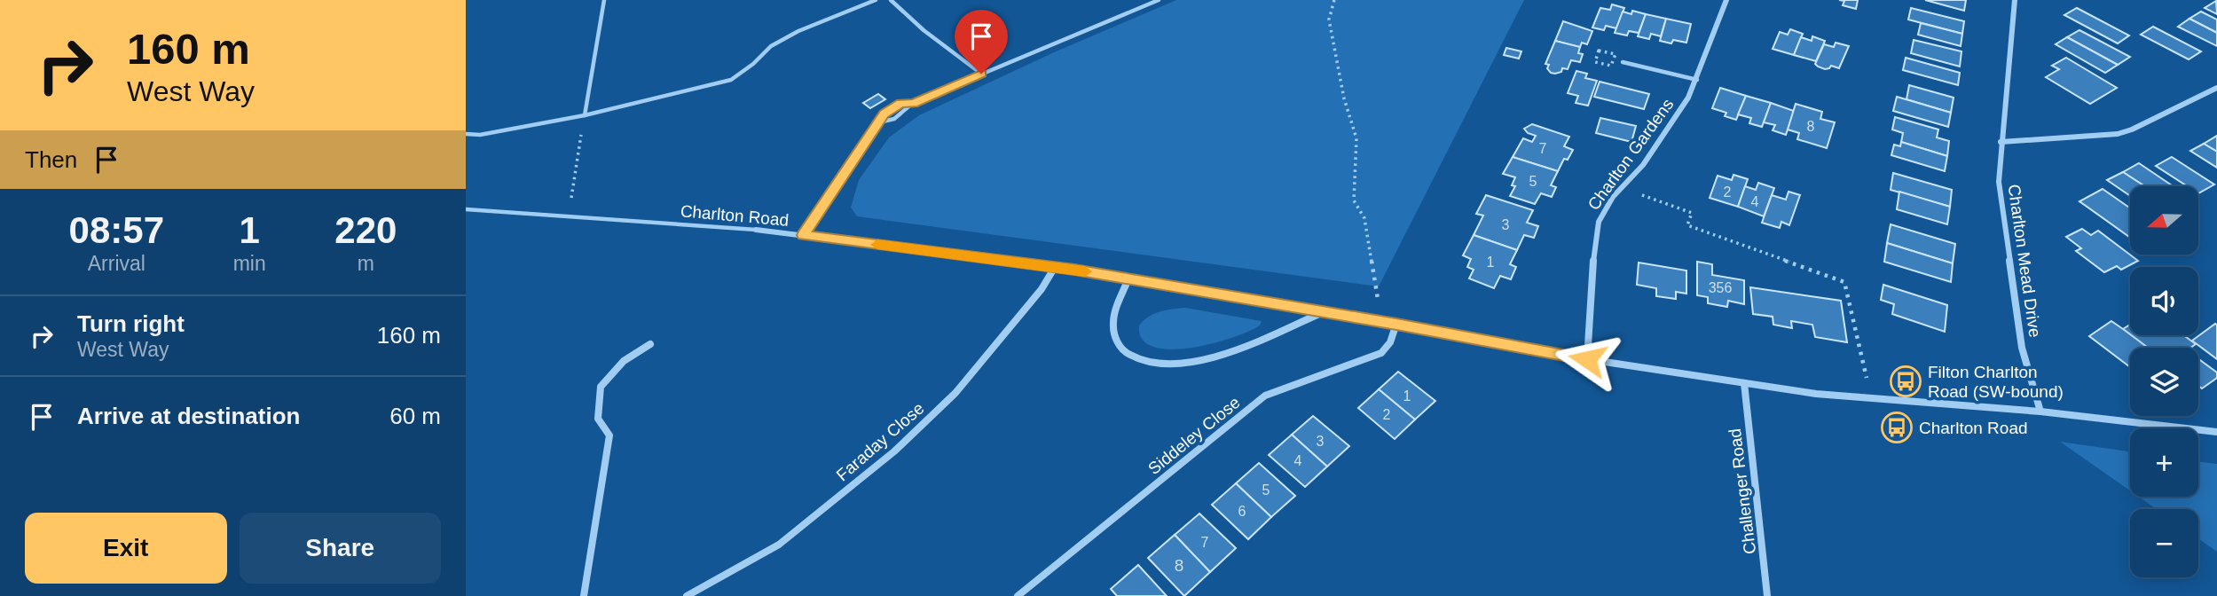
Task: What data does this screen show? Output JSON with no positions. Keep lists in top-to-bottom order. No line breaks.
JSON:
{"streets":{"street":["Charlton Gardens","Charlton Road","Charlton Mead Drive","Siddeley Close","Faraday Close","Challenger Road"]},"crossings":[["Charlton Gardens","Charlton Road"],["Charlton Road","Charlton Mead Drive"],["Charlton Road","Siddeley Close"],["Charlton Road","Faraday Close"],["Charlton Road","Challenger Road"]],"places":{"bus stop":["Filton Charlton Road (SW-bound)","Charlton Road"]},"house_numbers":["8","7","5","2","4","3","1","356","1","2","3","4","5","6","7","8"],"north":"left","page":{"turn":["160 m","West Way"],"then":"Then","map_buttons":["+","−"],"eta":["08:57","Arrival","1","min","220","m"],"list":[{"name":"Turn right","note":"West Way","value":"160 m"},{"name":"Arrive at destination","value":"60 m"}],"buttons":["Exit","Share"]}}
